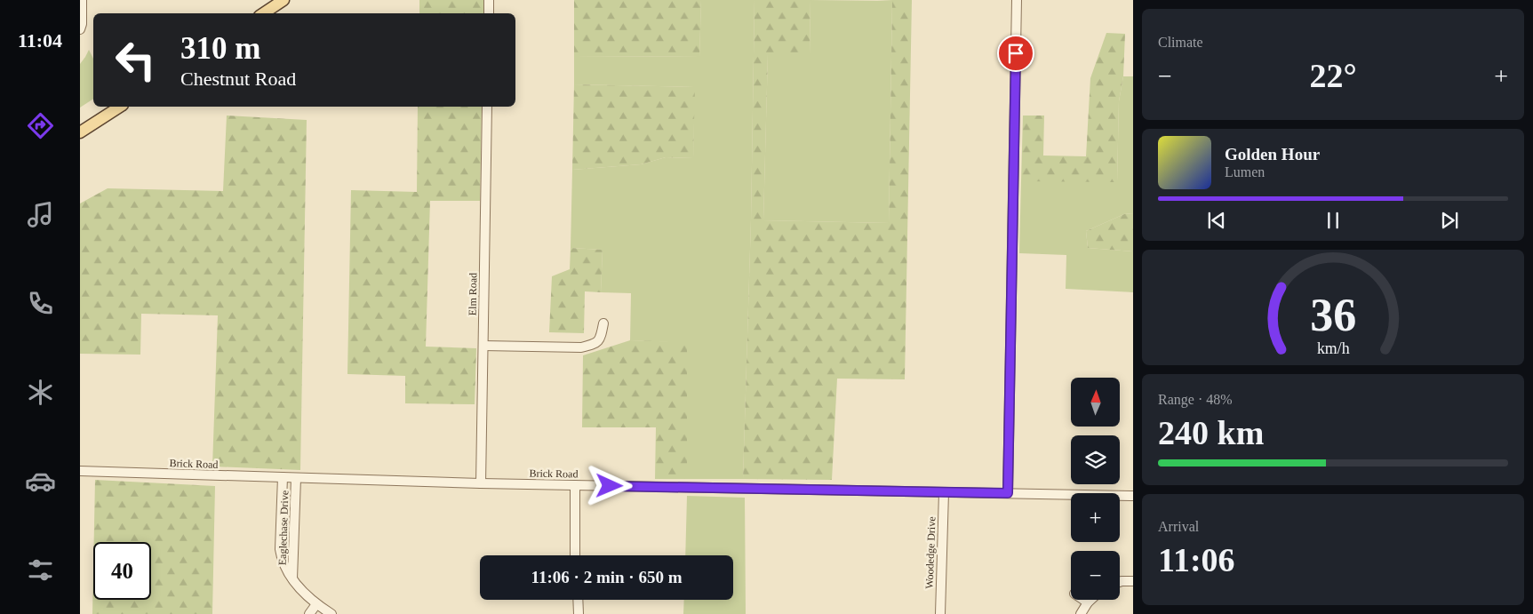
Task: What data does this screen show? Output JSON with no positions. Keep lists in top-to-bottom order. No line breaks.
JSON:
{"streets":{"street":["Elm Road","Brick Road","Eaglechase Drive","Woodedge Drive"]},"crossings":[["Elm Road","Brick Road"],["Brick Road","Eaglechase Drive"],["Brick Road","Woodedge Drive"]],"north":"top","page":{"tabs":"11:04","tile":["Climate",["Range · 48%","240 km"],["Arrival","11:06"]],"turn":["310 m","Chestnut Road"],"heat":["−","22°","+"],"song":["Golden Hour","Lumen"],"map_buttons":["+","−"],"limit":"40","trip":"11:06 · 2 min · 650 m","gauge":["36","km/h"]}}
